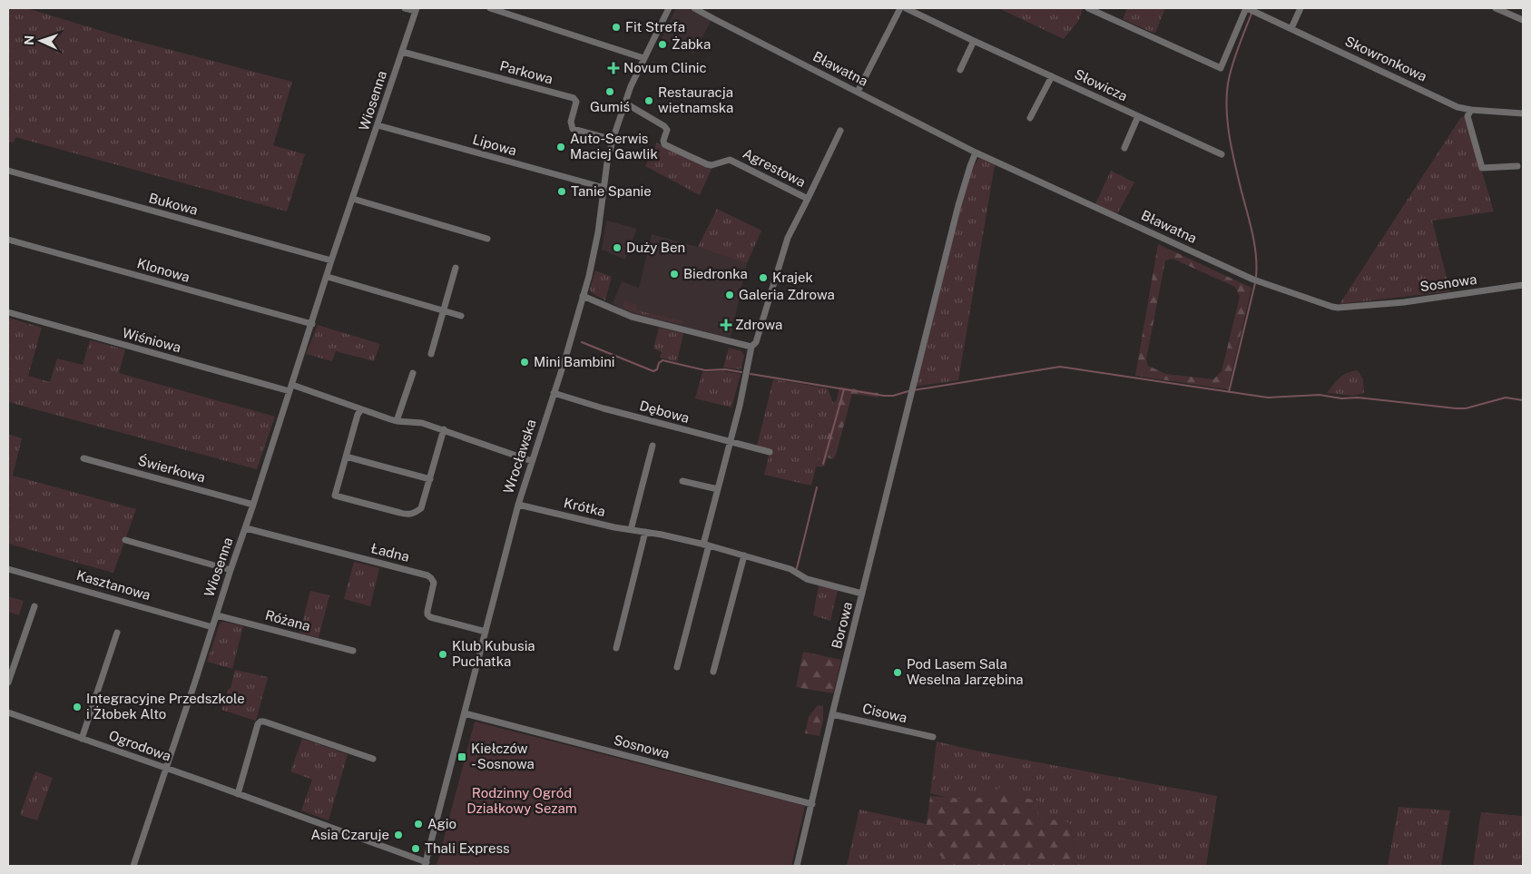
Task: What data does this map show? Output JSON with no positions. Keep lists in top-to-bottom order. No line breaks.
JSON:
{"streets":{"street":["Skowronkowa","Bławatna","Parkowa","Słowicza","Wiosenna","Lipowa","Agrestowa","Bukowa","Klonowa","Sosnowa","Wiśniowa","Dębowa","Wrocławska","Świerkowa","Krótka","Ładna","Kasztanowa","Różana","Borowa","Cisowa","Ogrodowa"]},"crossings":[["Bławatna","Sosnowa"],["Bławatna","Borowa"],["Parkowa","Wiosenna"],["Parkowa","Wrocławska"],["Wiosenna","Lipowa"],["Wiosenna","Bukowa"],["Wiosenna","Klonowa"],["Wiosenna","Wiśniowa"],["Wiosenna","Świerkowa"],["Wiosenna","Ładna"],["Wiosenna","Kasztanowa"],["Wiosenna","Różana"],["Wiosenna","Ogrodowa"],["Lipowa","Wrocławska"],["Agrestowa","Dębowa"],["Agrestowa","Wrocławska"],["Sosnowa","Wrocławska"],["Sosnowa","Borowa"],["Wiśniowa","Wrocławska"],["Dębowa","Wrocławska"],["Wrocławska","Krótka"],["Wrocławska","Ładna"],["Wrocławska","Ogrodowa"],["Krótka","Borowa"],["Borowa","Cisowa"]],"parks":["Rodzinny Ogród Działkowy Sezam"],"places":{"other":["Fit Strefa","Żabka","Gumiś","Restauracja wietnamska","Auto-Serwis Maciej Gawlik","Tanie Spanie","Duży Ben","Biedronka","Krajek","Galeria Zdrowa","Mini Bambini","Klub Kubusia Puchatka","Pod Lasem Sala Weselna Jarzębina","Integracyjne Przedszkole i Żłobek Alto","Agio","Asia Czaruje","Thali Express"],"health":["Novum Clinic","Zdrowa"],"transit":["Kiełczów - Sosnowa"]},"north":"left"}
